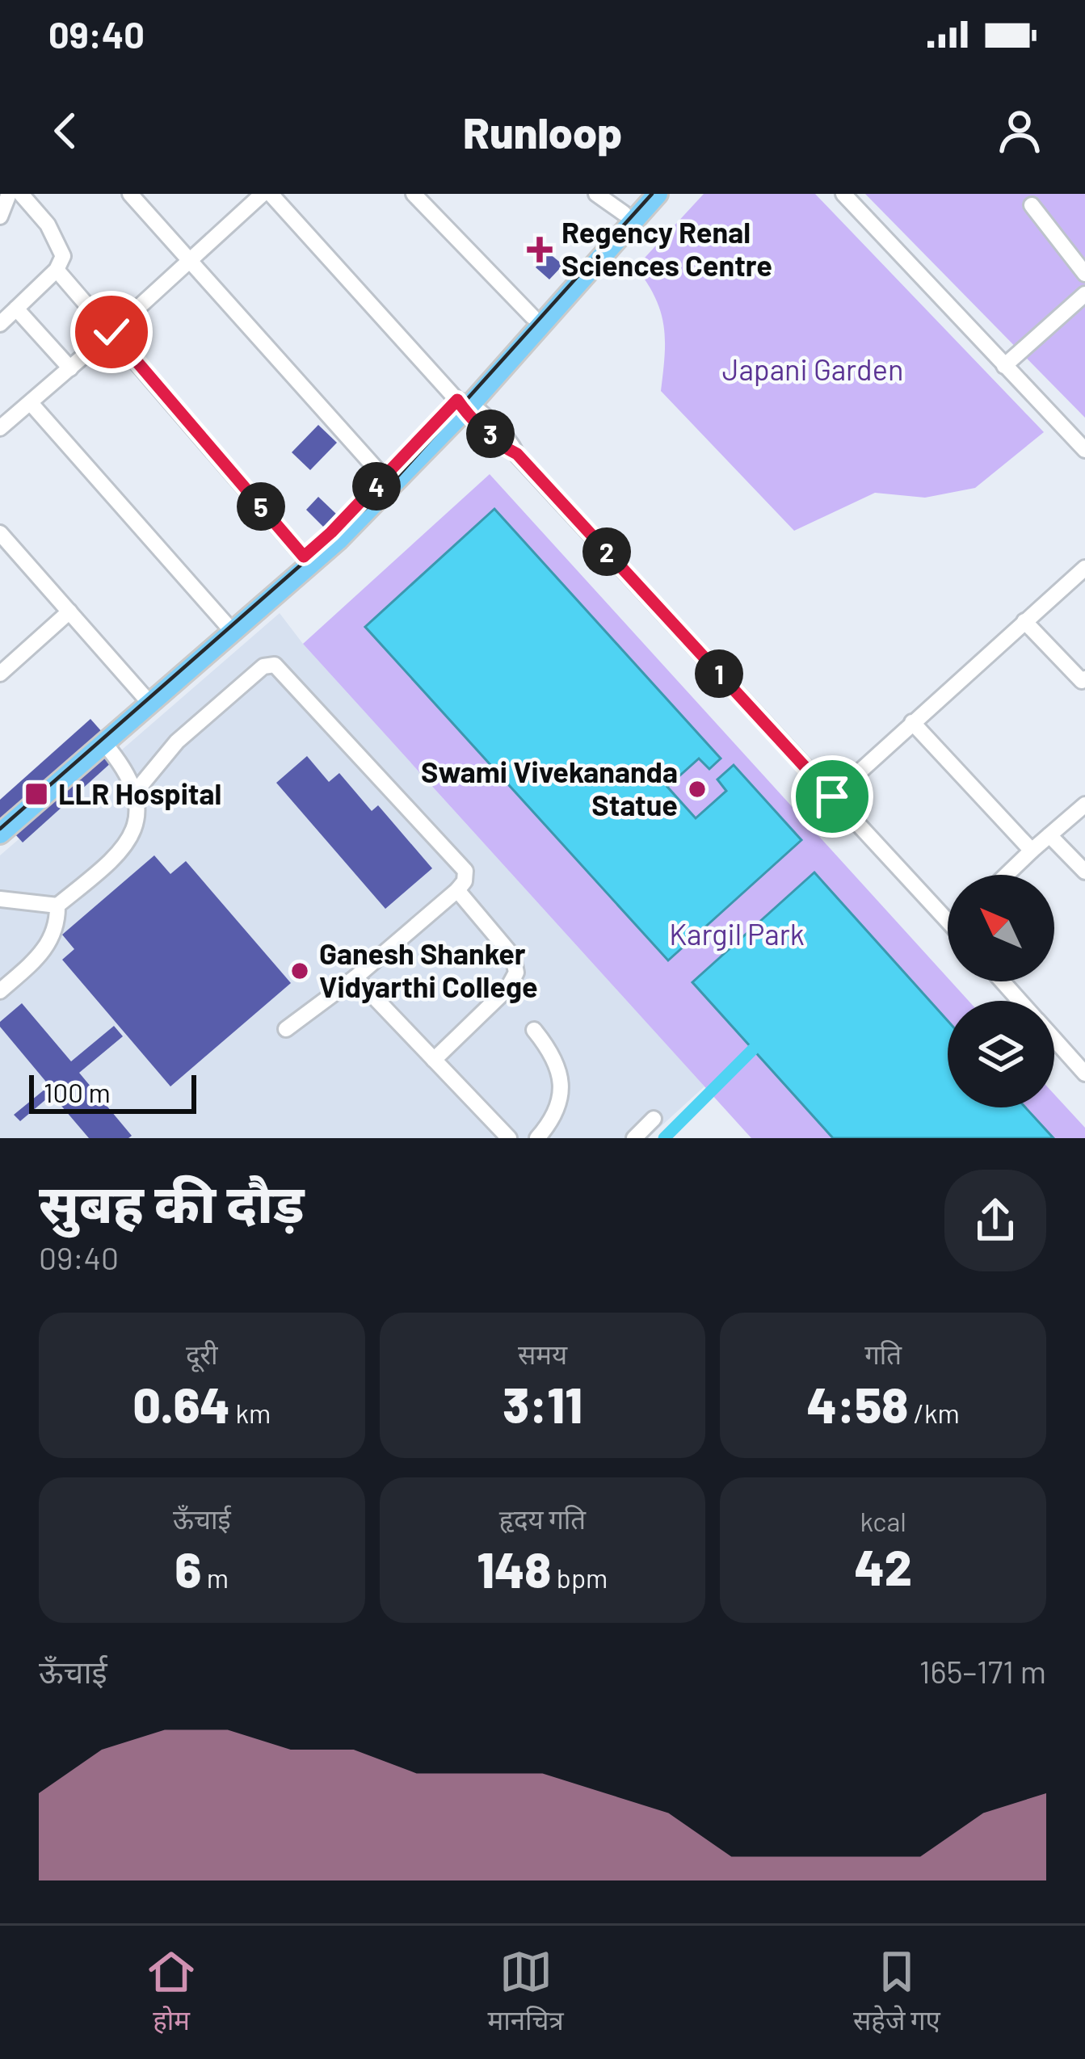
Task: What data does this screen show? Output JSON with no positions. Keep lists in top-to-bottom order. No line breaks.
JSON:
{"parks":["Japani Garden","Kargil Park"],"places":{"health":["Regency Renal Sciences Centre"],"other":["Swami Vivekananda Statue","Ganesh Shanker Vidyarthi College"],"transit":["LLR Hospital"]},"scale_bar":"100 m","north":"top left","page":{"status":"09:40","header":"Runloop","pins":["3","4","5","2","1"],"scale":"100 m","heading":["सुबह की दौड़","09:40"],"stats":[["दूरी","0.64 km"],["समय","3:11"],["गति","4:58 /km"],["ऊँचाई","6 m"],["हृदय गति","148 bpm"],["kcal","42"]],"chart":["ऊँचाई","165–171 m"],"tabs":["होम","मानचित्र","सहेजे गए"]}}
